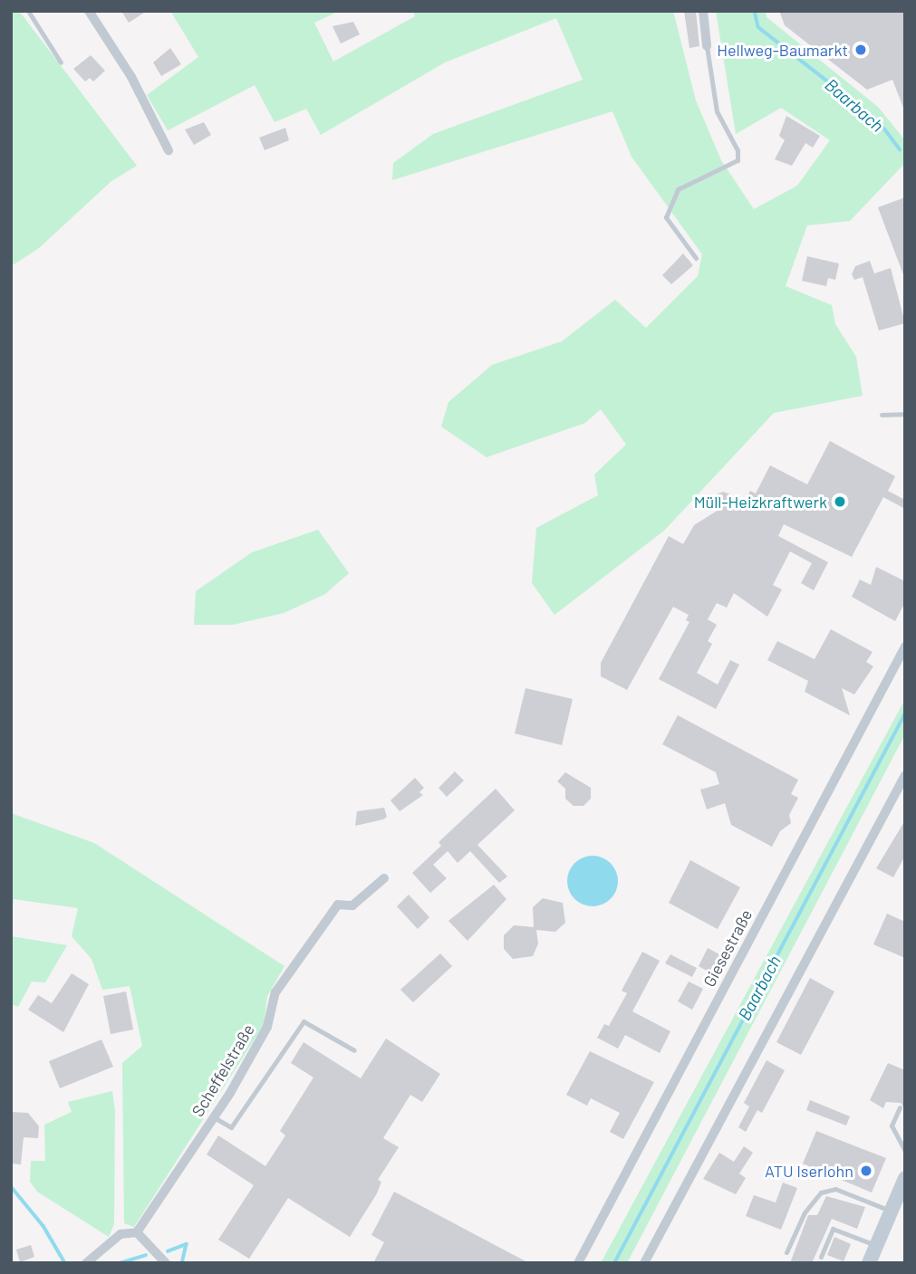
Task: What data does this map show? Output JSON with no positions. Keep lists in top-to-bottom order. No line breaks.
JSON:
{"streets":{"street":["Giesestraße","Scheffelstraße"]},"water":["Baarbach"],"places":["Hellweg-Baumarkt","Müll-Heizkraftwerk","ATU Iserlohn"]}
